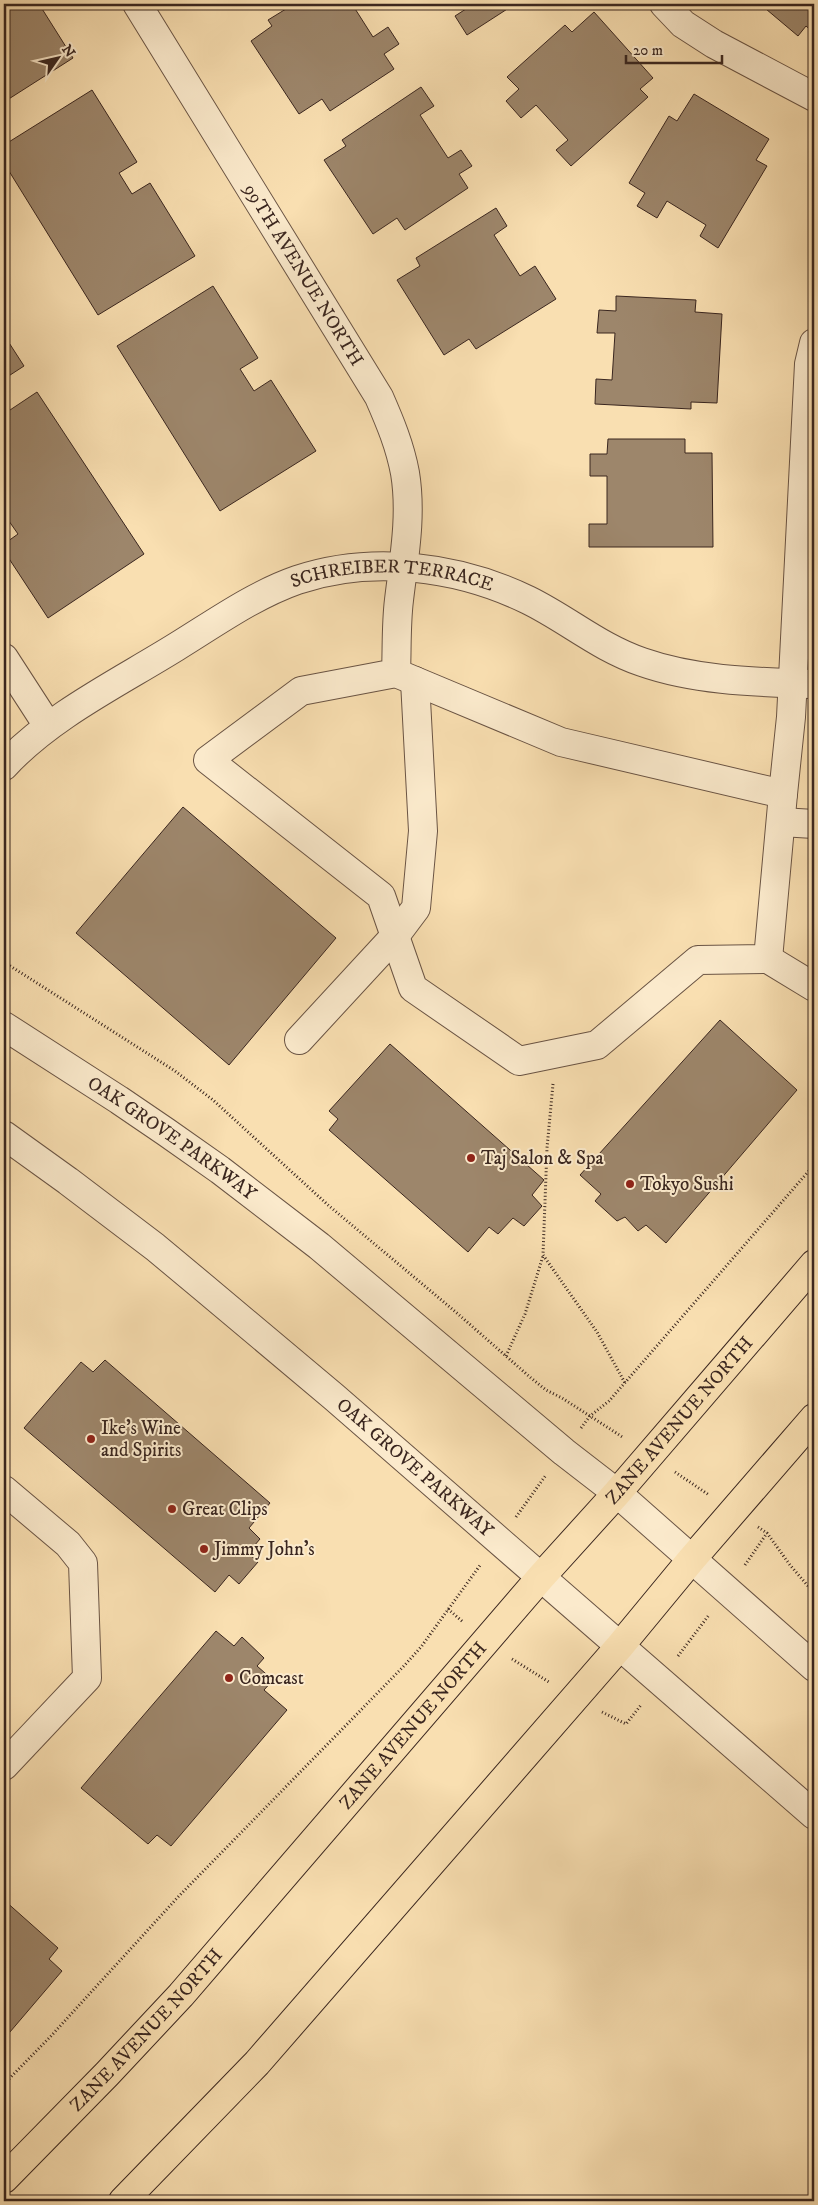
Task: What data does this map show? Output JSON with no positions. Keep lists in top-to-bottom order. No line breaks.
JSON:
{"streets":{"main road":["ZANE AVENUE NORTH"],"street":["99TH AVENUE NORTH","SCHREIBER TERRACE","OAK GROVE PARKWAY"]},"crossings":[["99TH AVENUE NORTH","SCHREIBER TERRACE"],["OAK GROVE PARKWAY","ZANE AVENUE NORTH"]],"places":["Taj Salon & Spa","Tokyo Sushi","Ike's Wine and Spirits","Great Clips","Jimmy John's","Comcast"],"scale_bar":"20 m","north":"top right"}
